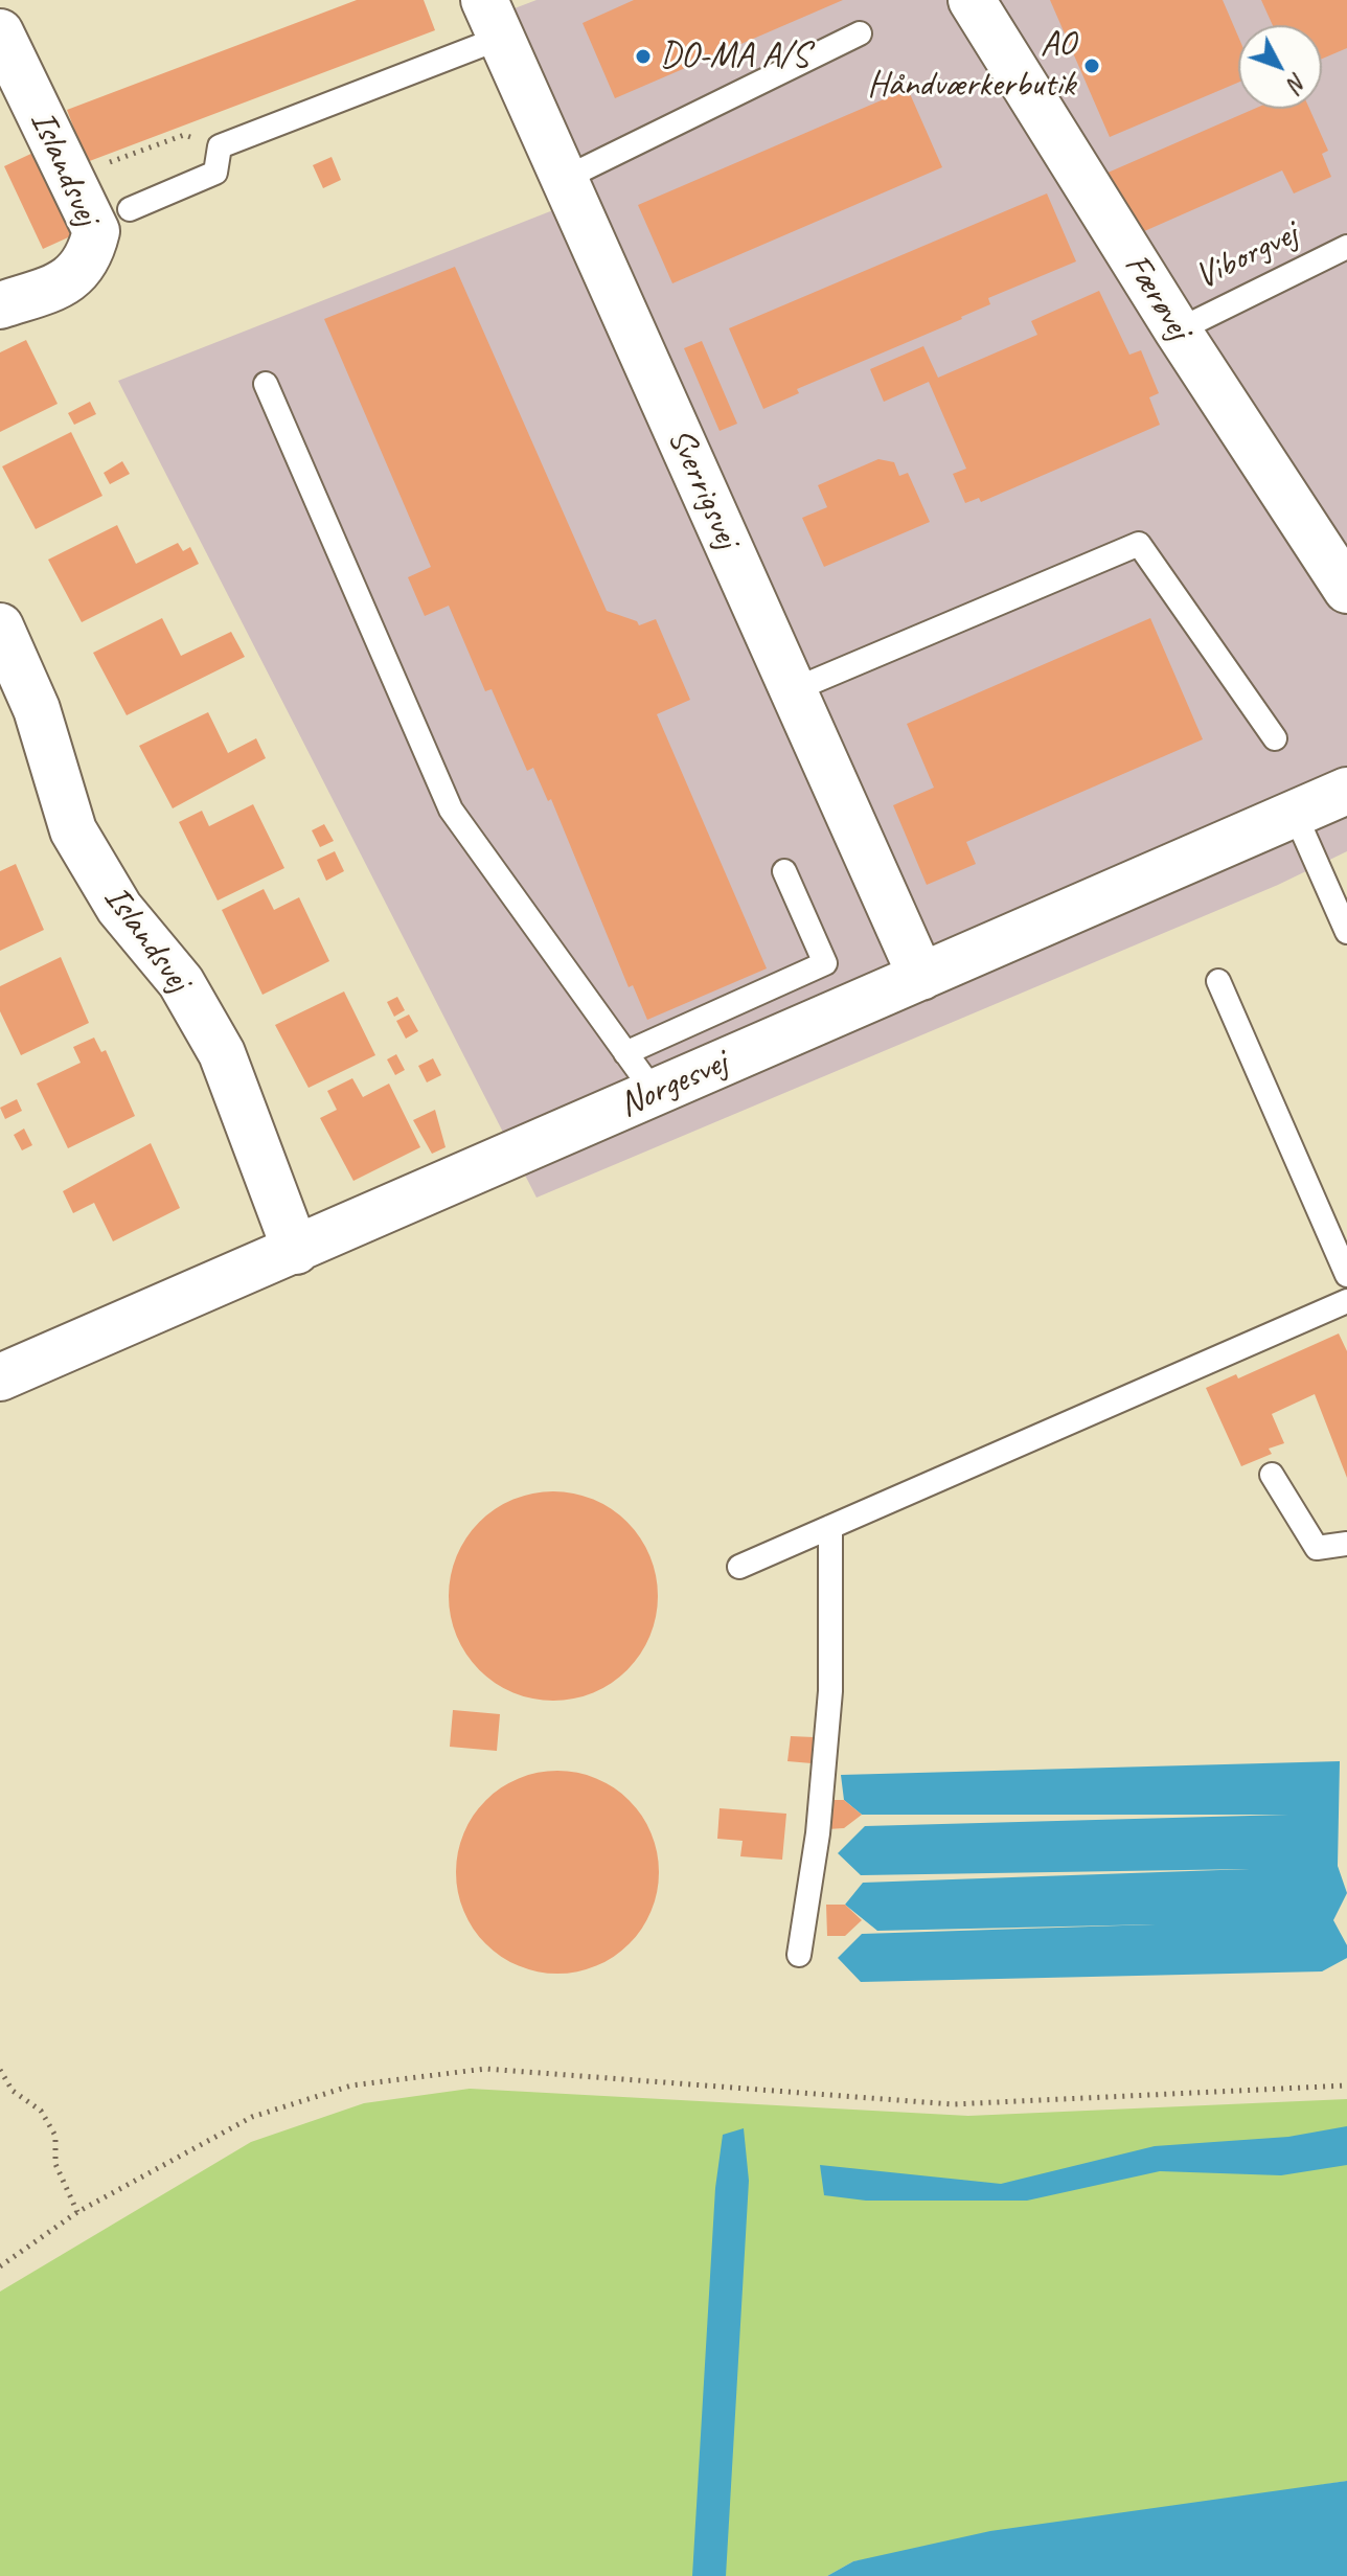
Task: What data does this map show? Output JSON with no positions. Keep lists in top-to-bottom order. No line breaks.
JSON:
{"streets":{"street":["Islandsvej","Færøvej","Sverrigsvej","Norgesvej"],"lane":["Viborgvej"]},"crossings":[["Islandsvej","Norgesvej"],["Viborgvej","Færøvej"],["Sverrigsvej","Norgesvej"]],"places":["DO-MA A/S","AO Håndværkerbutik"],"north":"bottom right"}
